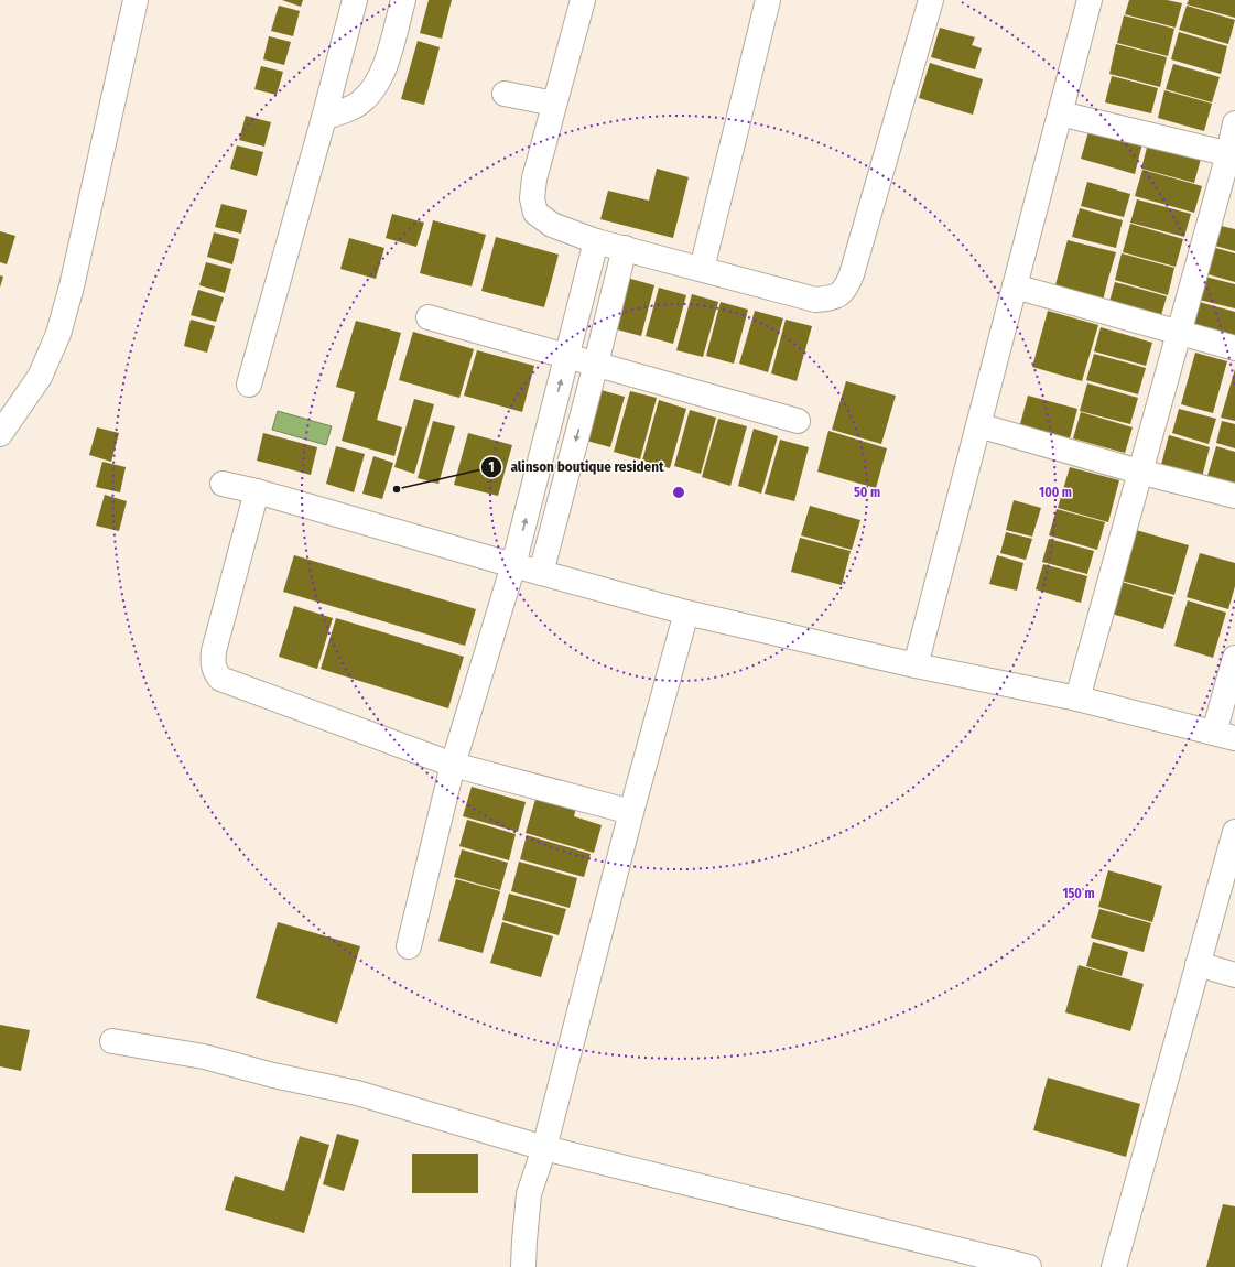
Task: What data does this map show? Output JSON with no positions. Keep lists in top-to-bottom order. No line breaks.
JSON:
{"places":["alinson boutique resident"],"rings":["50 m","100 m","150 m"]}
